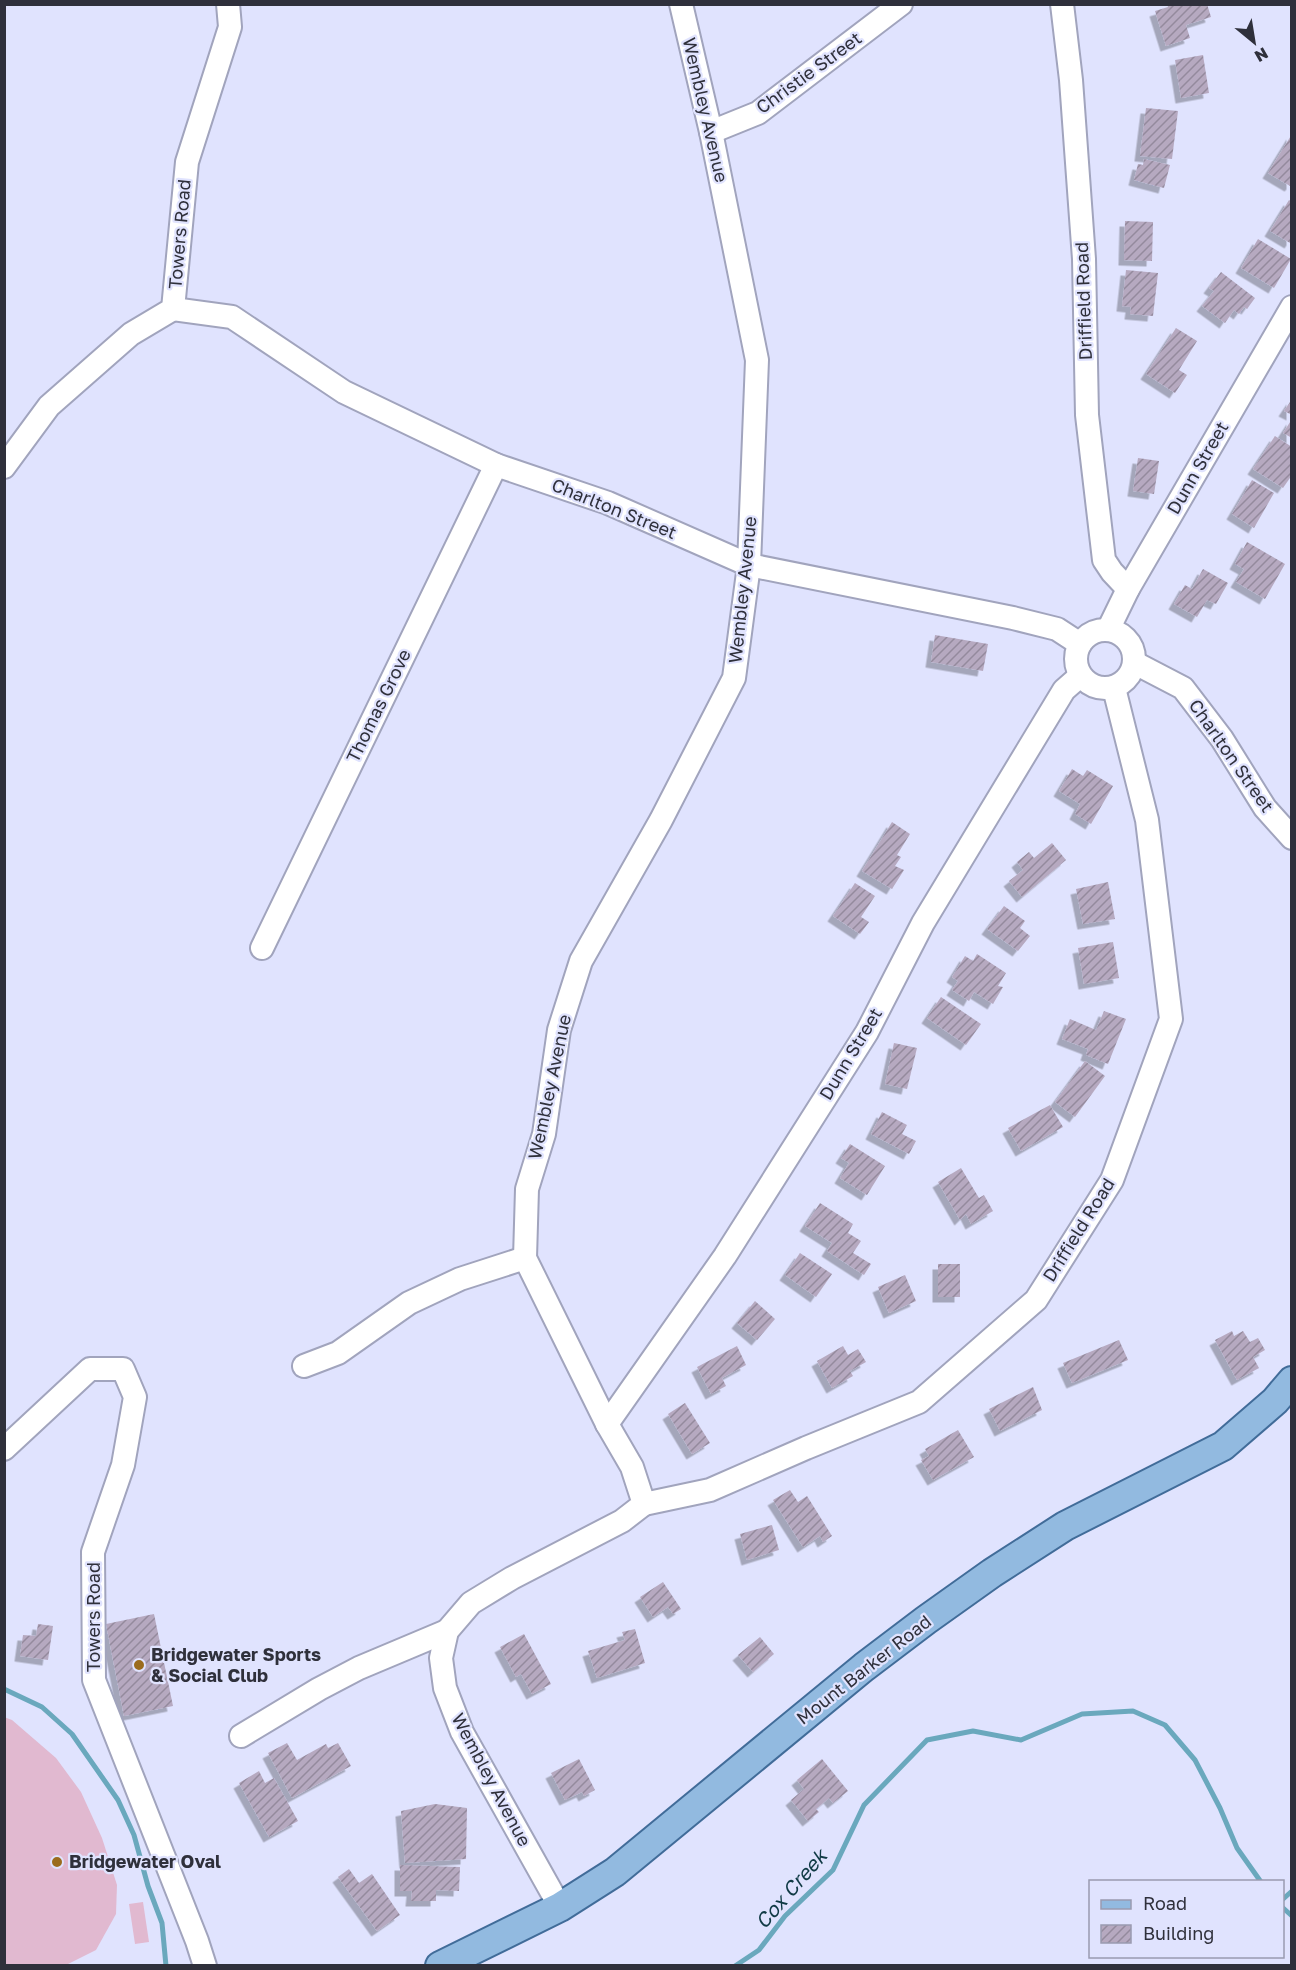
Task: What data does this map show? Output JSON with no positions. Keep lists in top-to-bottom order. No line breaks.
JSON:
{"streets":{"main road":["Mount Barker Road"],"street":["Christie Street","Wembley Avenue","Towers Road","Driffield Road","Dunn Street","Charlton Street","Thomas Grove"]},"crossings":[["Christie Street","Wembley Avenue"],["Wembley Avenue","Driffield Road"],["Wembley Avenue","Dunn Street"],["Wembley Avenue","Charlton Street"],["Wembley Avenue","Mount Barker Road"],["Towers Road","Charlton Street"],["Driffield Road","Dunn Street"],["Driffield Road","Charlton Street"],["Dunn Street","Charlton Street"],["Charlton Street","Thomas Grove"]],"water":["Cox Creek"],"places":["Bridgewater Sports & Social Club","Bridgewater Oval"],"legend":["Road","Building"],"north":"bottom right"}
